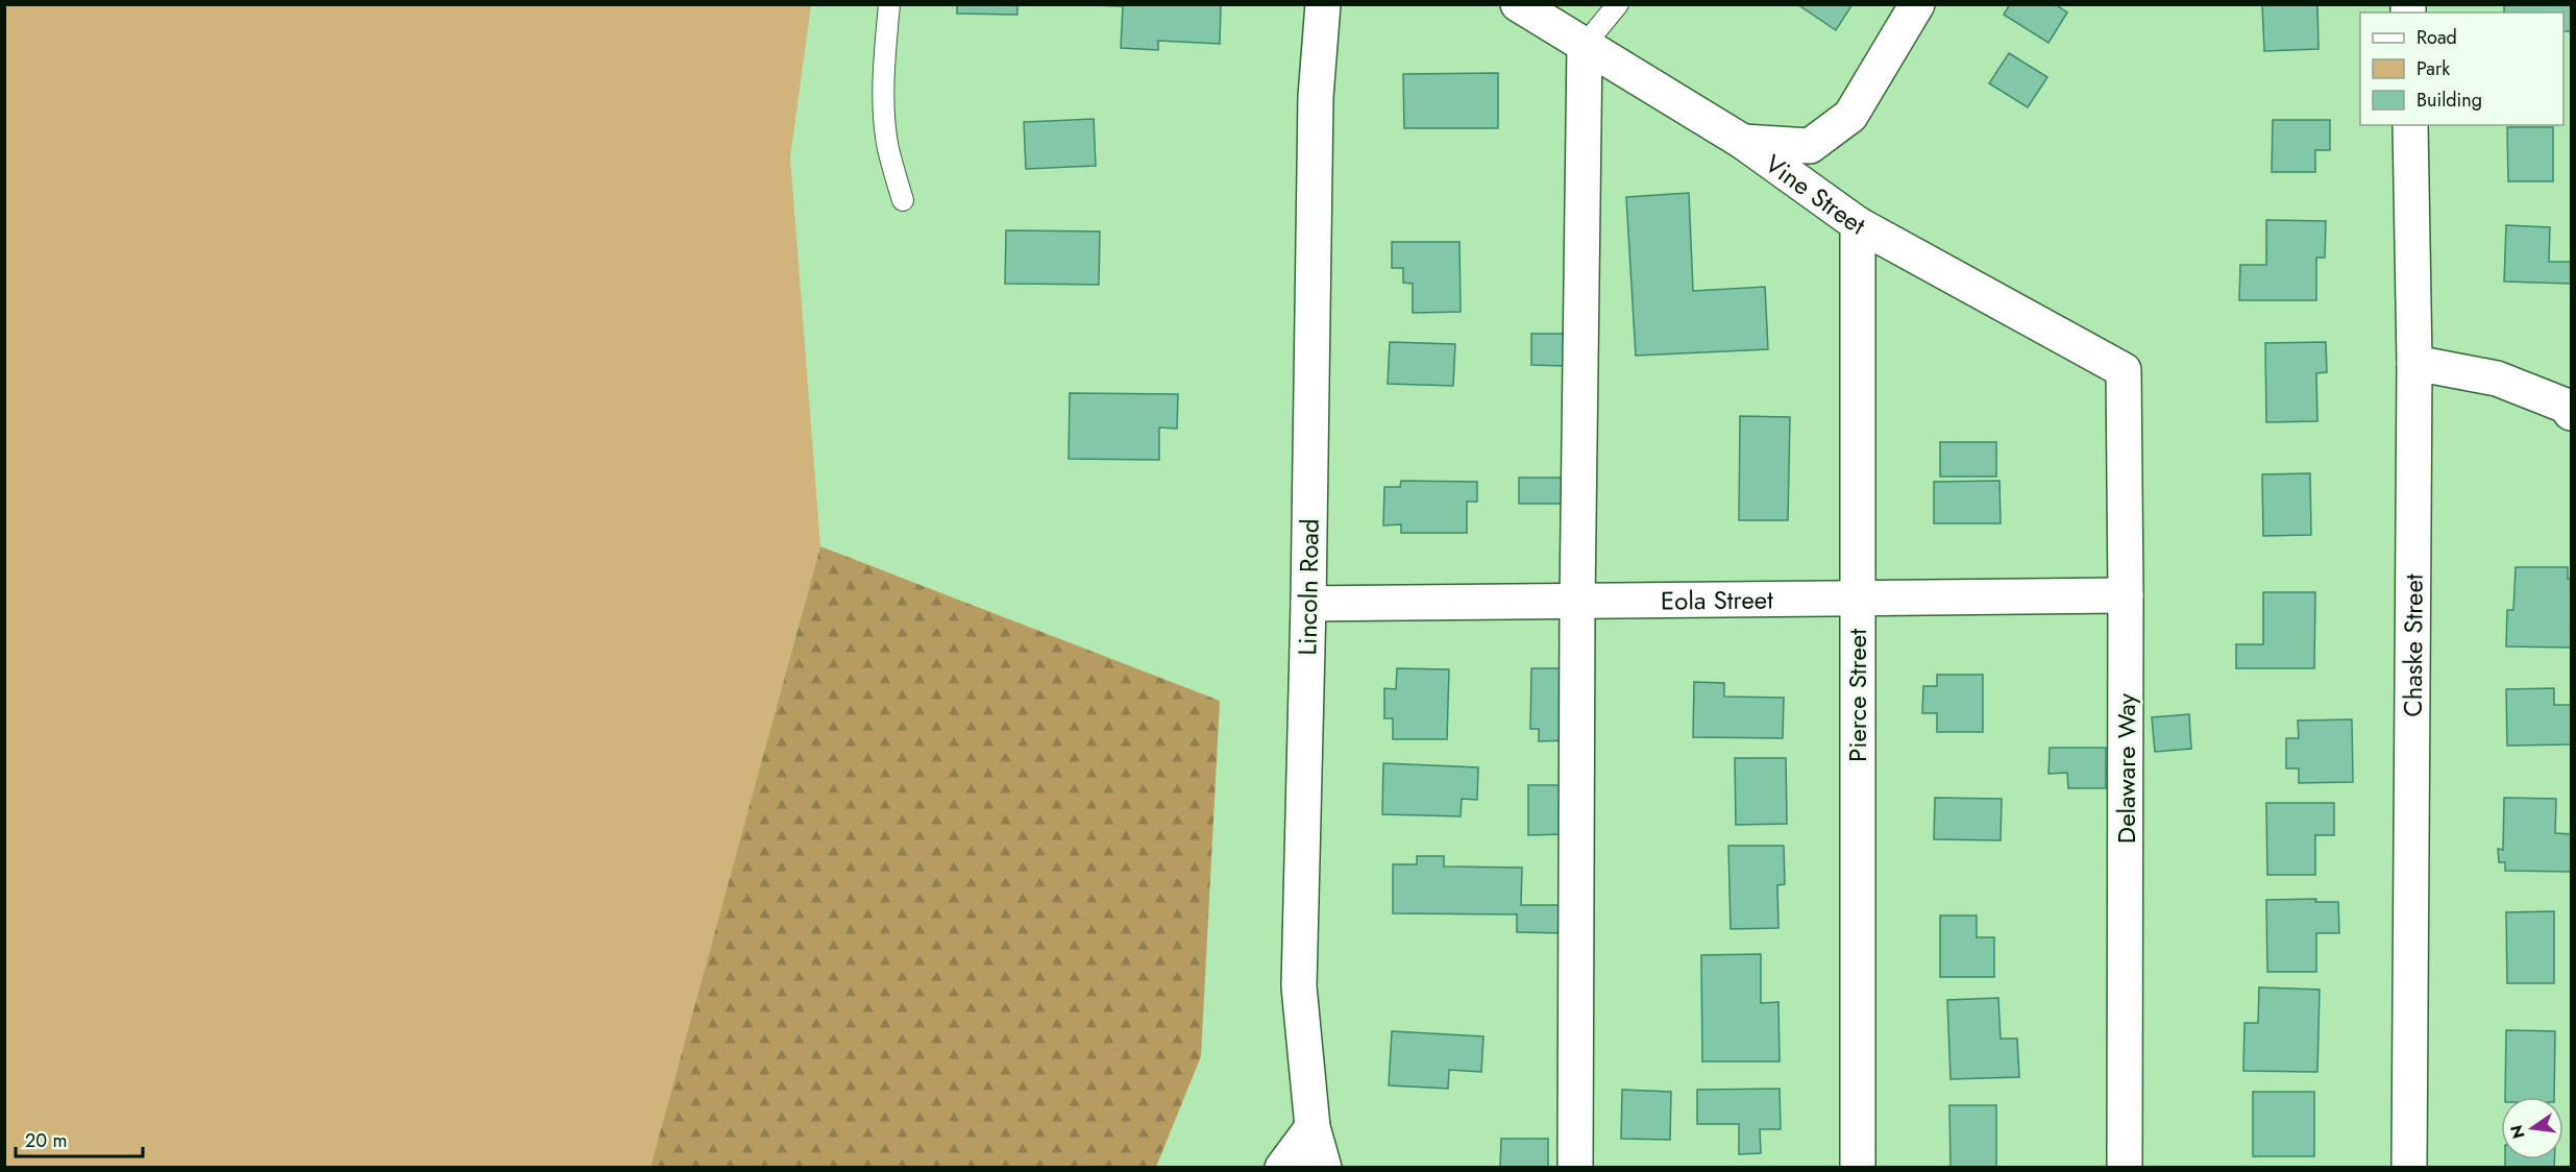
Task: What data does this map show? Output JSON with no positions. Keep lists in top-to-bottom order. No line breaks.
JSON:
{"streets":{"street":["Vine Street","Lincoln Road","Eola Street","Chaske Street","Pierce Street","Delaware Way"]},"crossings":[["Vine Street","Pierce Street"],["Vine Street","Delaware Way"],["Lincoln Road","Eola Street"],["Eola Street","Pierce Street"],["Eola Street","Delaware Way"]],"legend":["Road","Park","Building"],"scale_bar":"20 m","north":"left"}
